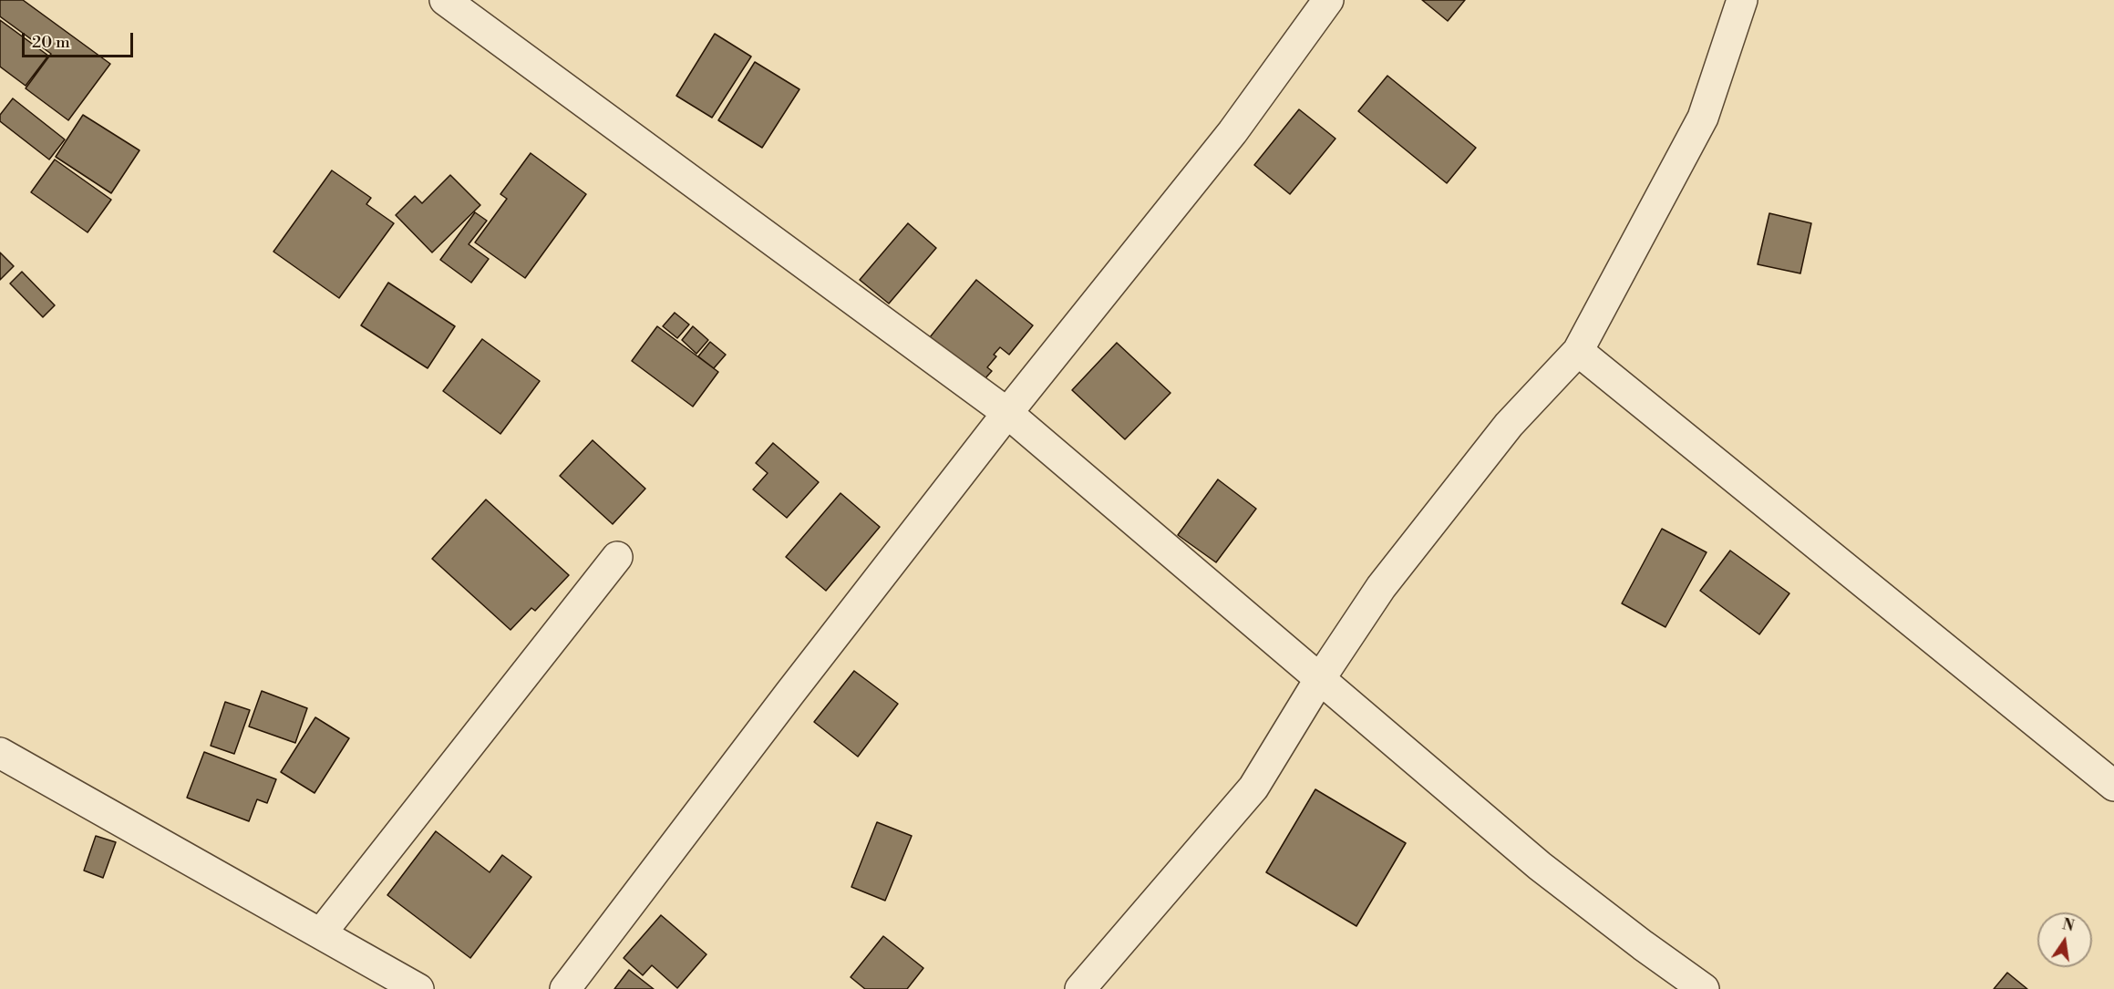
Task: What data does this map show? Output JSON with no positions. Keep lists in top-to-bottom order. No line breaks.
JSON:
{"scale_bar":"20 m","north":"top"}
